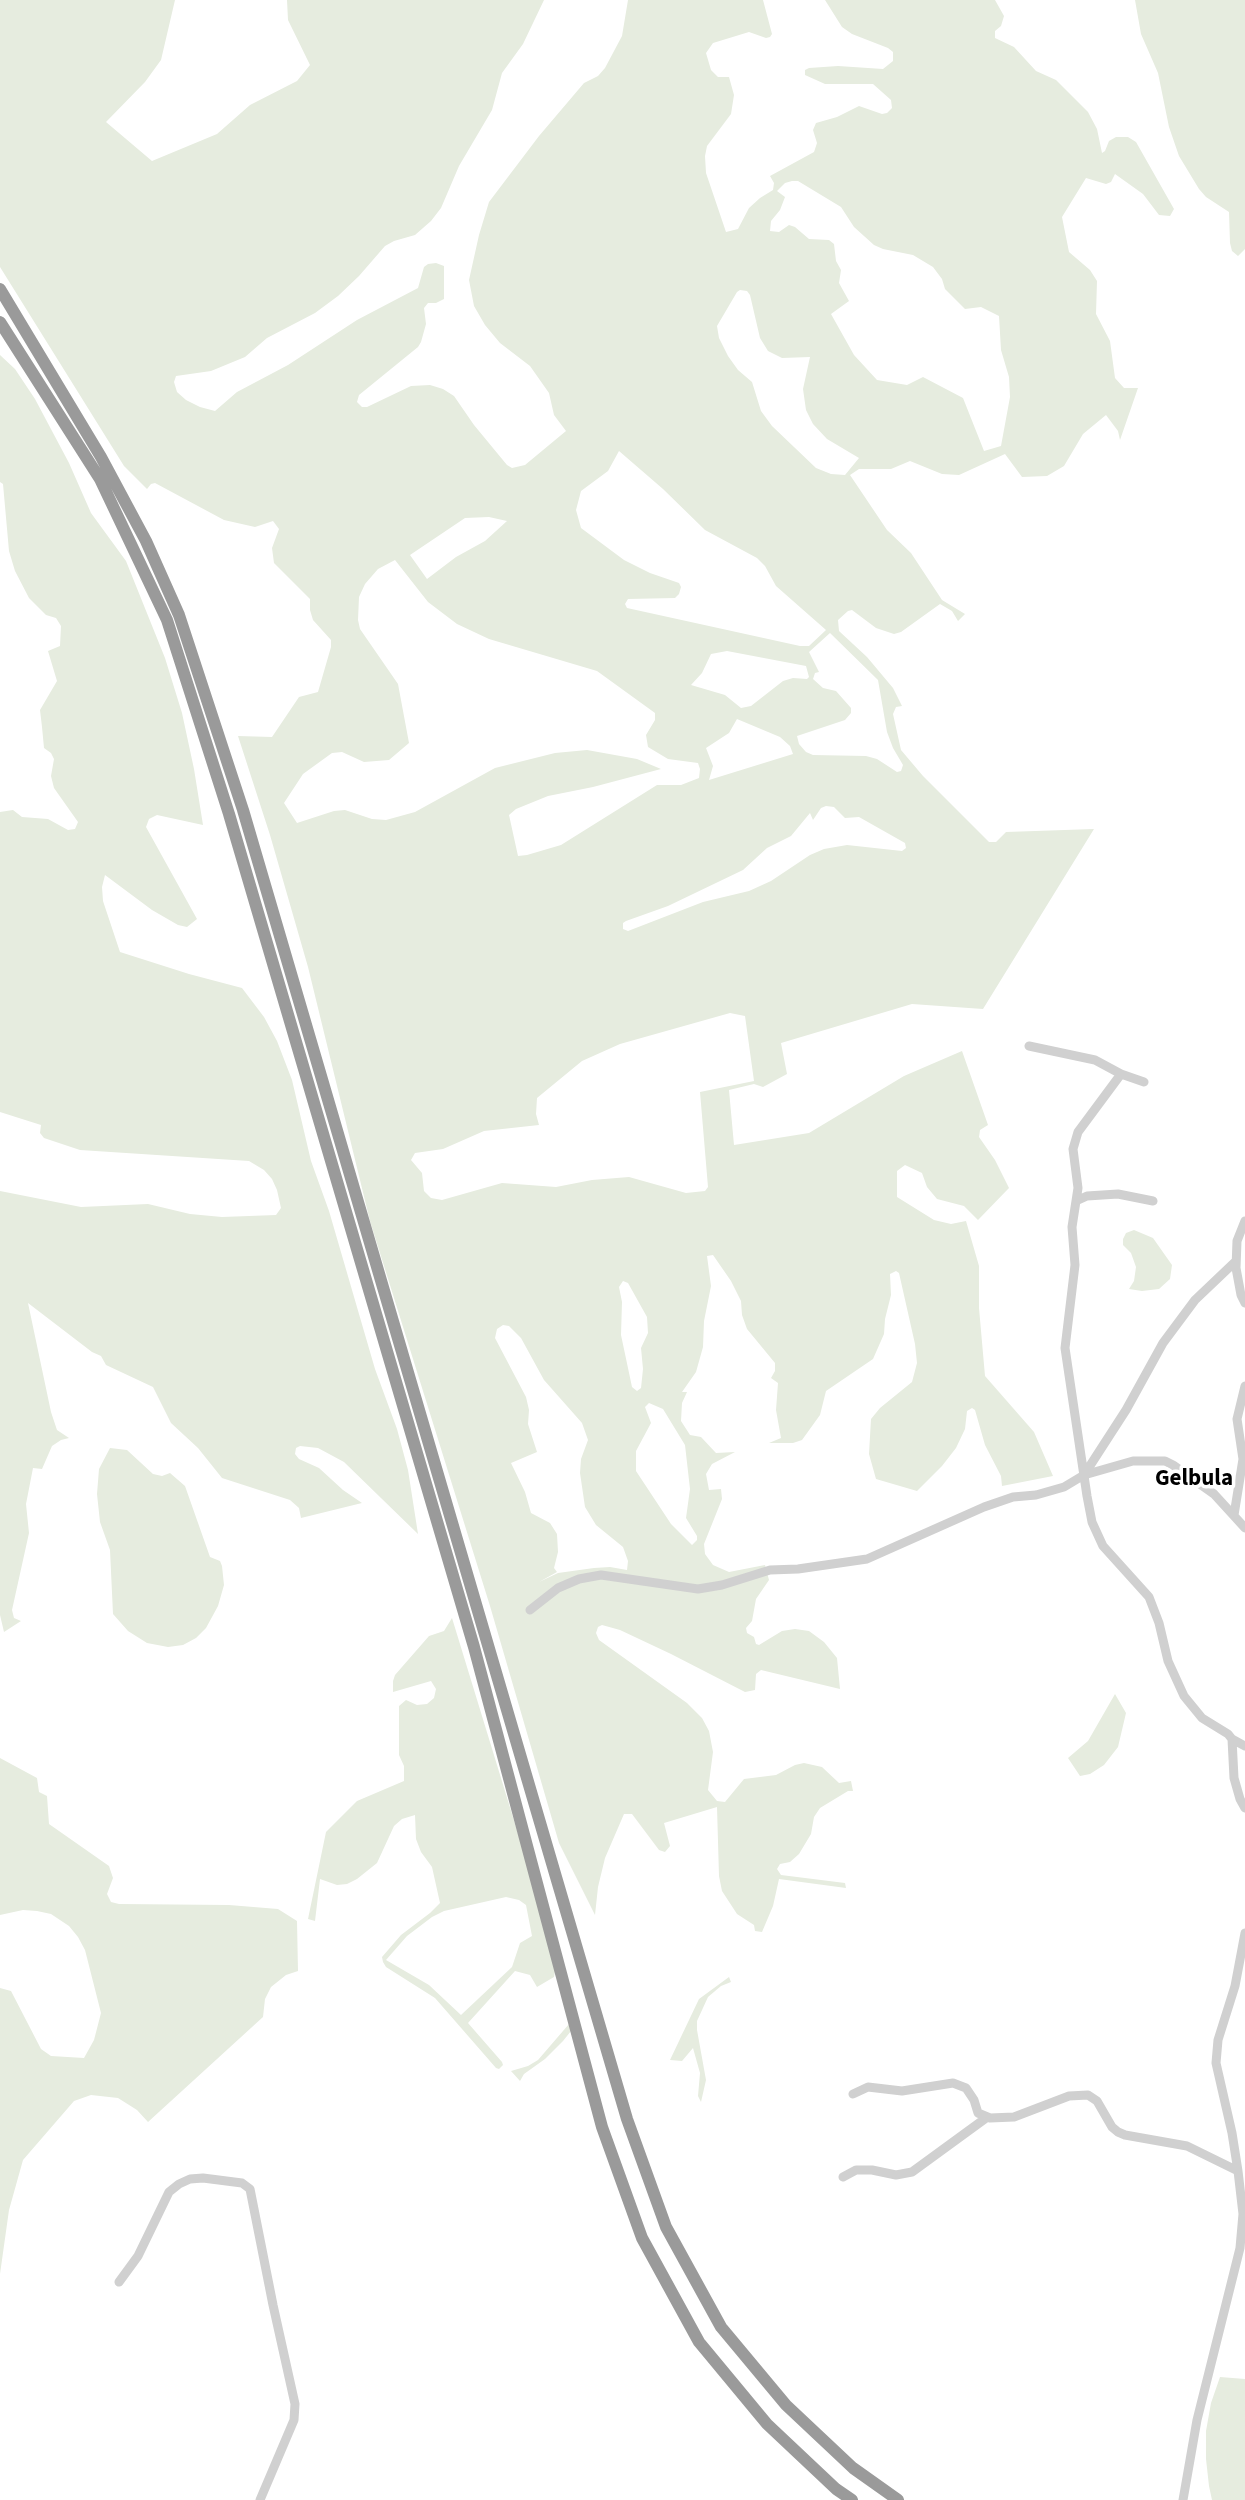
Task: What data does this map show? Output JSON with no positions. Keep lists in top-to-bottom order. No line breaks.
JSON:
{"districts":["Gelbula"]}
